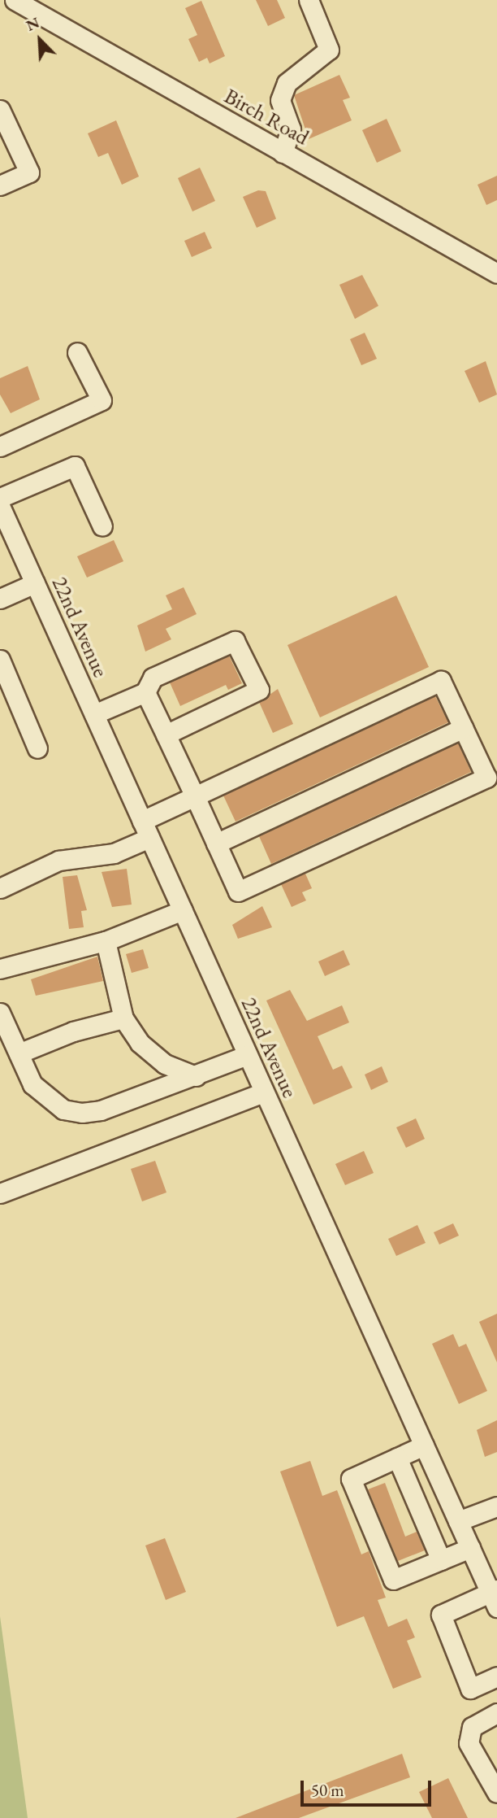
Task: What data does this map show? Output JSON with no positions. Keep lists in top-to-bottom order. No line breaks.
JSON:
{"streets":{"street":["Birch Road","22nd Avenue"]},"scale_bar":"50 m","north":"top left"}
